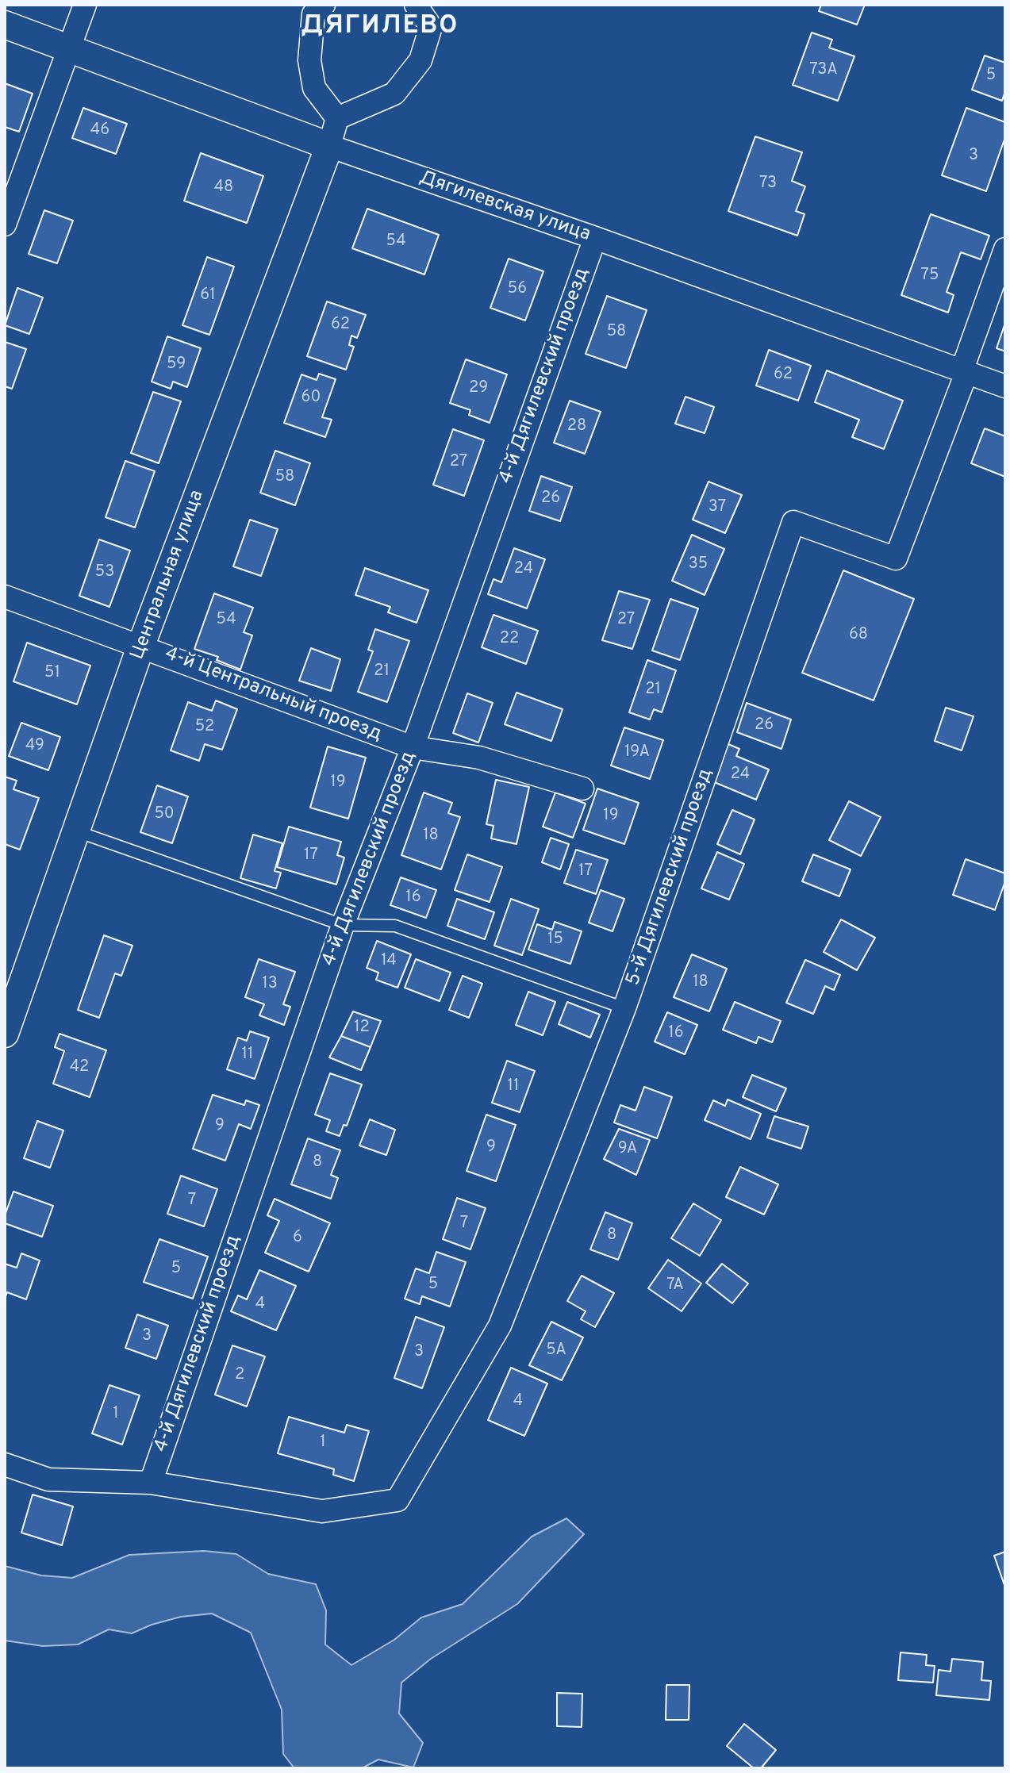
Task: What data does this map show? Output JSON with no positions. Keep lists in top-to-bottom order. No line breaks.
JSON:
{"streets":{"street":["Дягилевская улица","4-й Дягилевский проезд","Центральная улица","4-й Центральный проезд","5-й Дягилевский проезд"]},"crossings":[["Дягилевская улица","4-й Дягилевский проезд"],["Дягилевская улица","Центральная улица"],["Дягилевская улица","5-й Дягилевский проезд"],["4-й Дягилевский проезд","4-й Центральный проезд"],["4-й Дягилевский проезд","5-й Дягилевский проезд"],["Центральная улица","4-й Центральный проезд"]],"districts":["ДЯГИЛЕВО"],"house_numbers":["73А","5","46","3","73","48","54","75","56","61","62","58","59","62","29","60","28","27","58","26","37","35","24","53","54","27","68","22","21","51","21","26","52","49","19А","24","19","50","19","18","17","17","16","15","14","18","13","12","16","11","42","11","9","9","9А","8","7","7","8","6","5","5","7А","4","3","5А","3","2","4","1","1"]}
